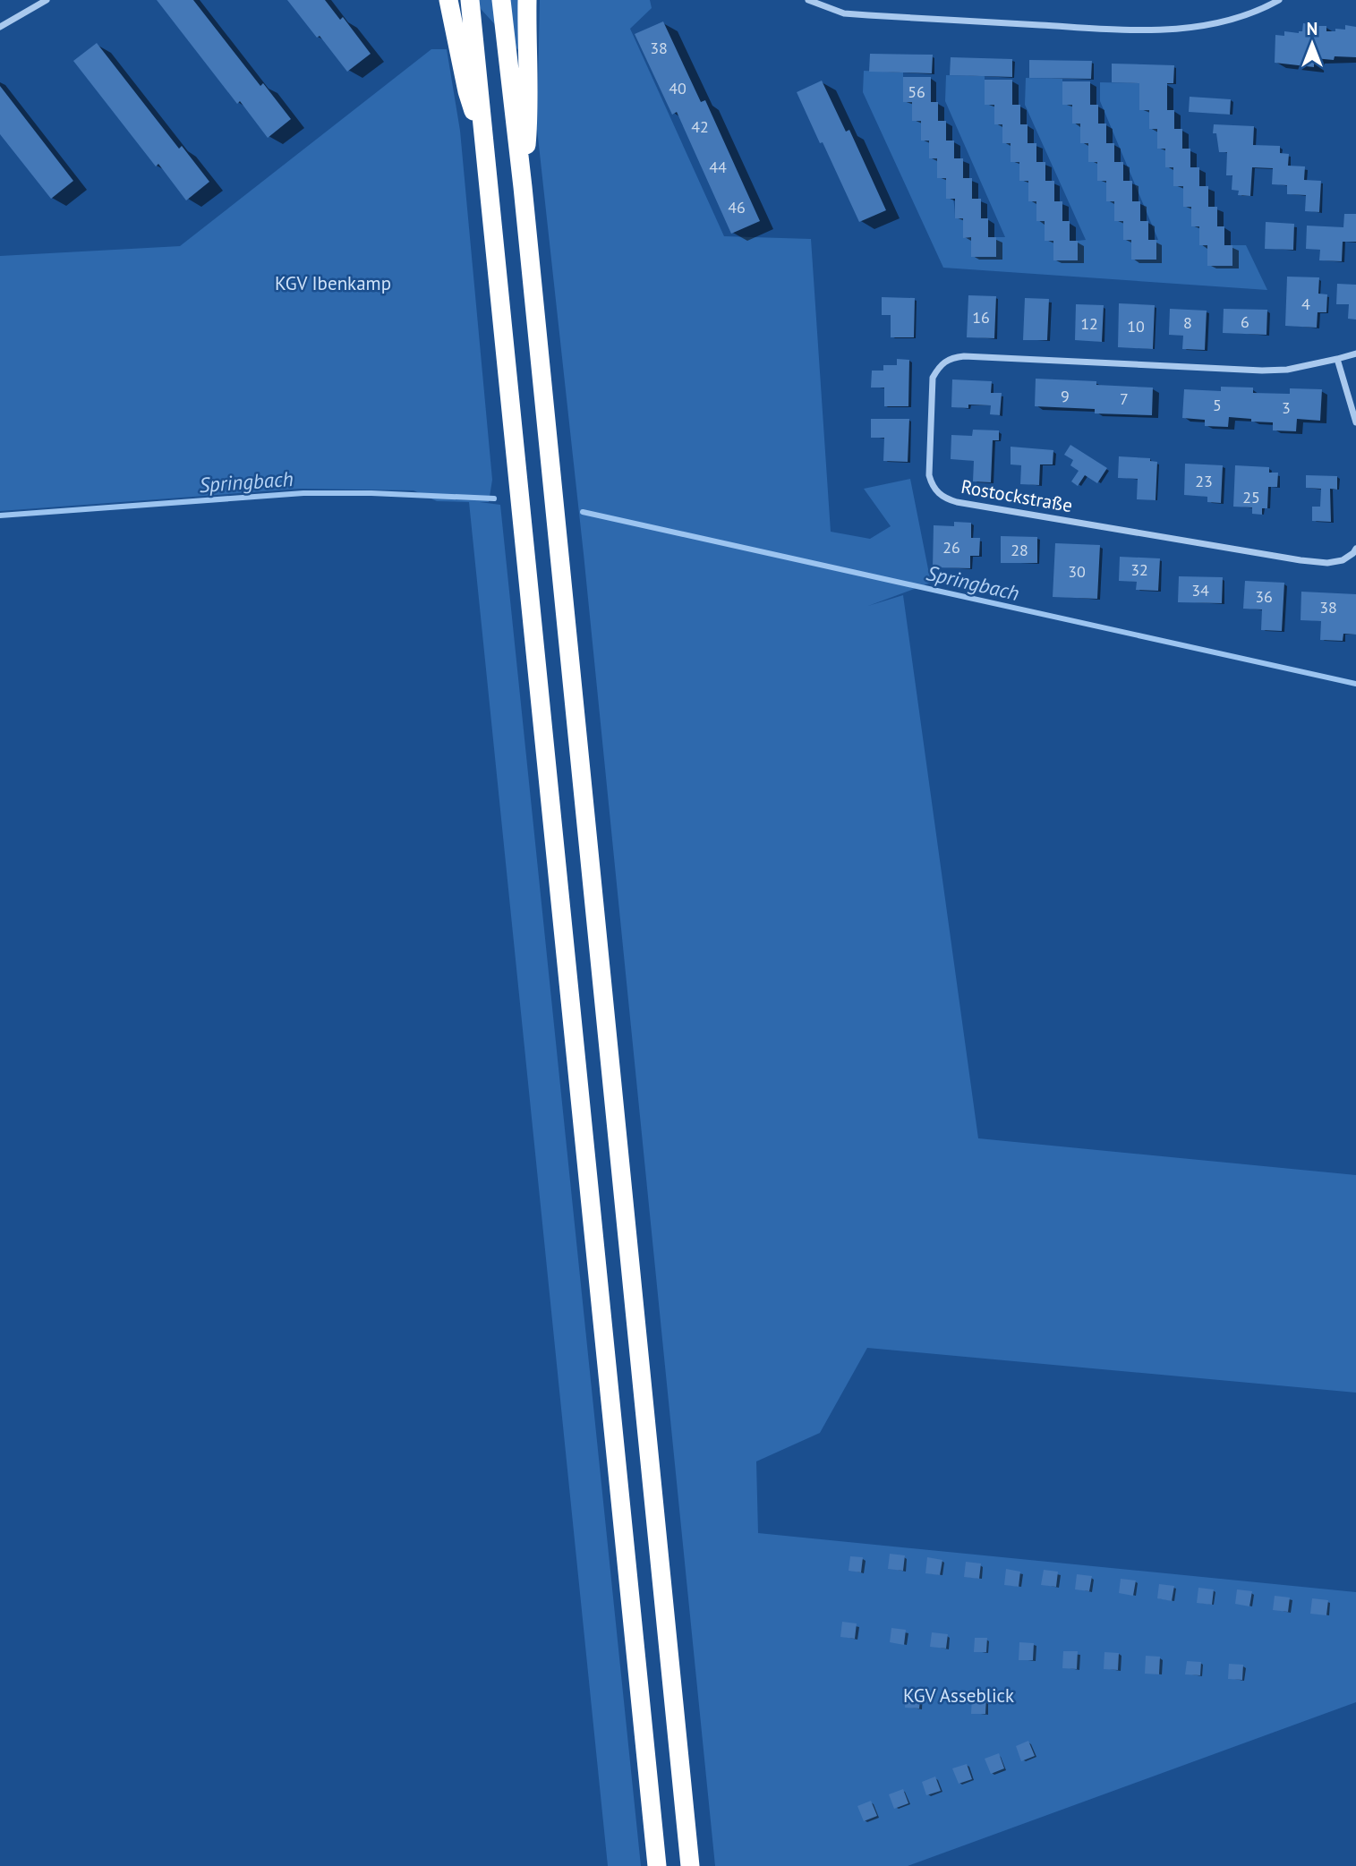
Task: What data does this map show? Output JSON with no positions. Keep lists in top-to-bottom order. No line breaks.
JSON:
{"streets":{"street":["Rostockstraße"]},"water":["Springbach"],"parks":["KGV Ibenkamp","KGV Asseblick"],"house_numbers":["38","40","56","42","44","46","4","16","6","8","12","10","9","7","5","3","23","25","26","28","32","30","34","36","38"],"north":"top"}
